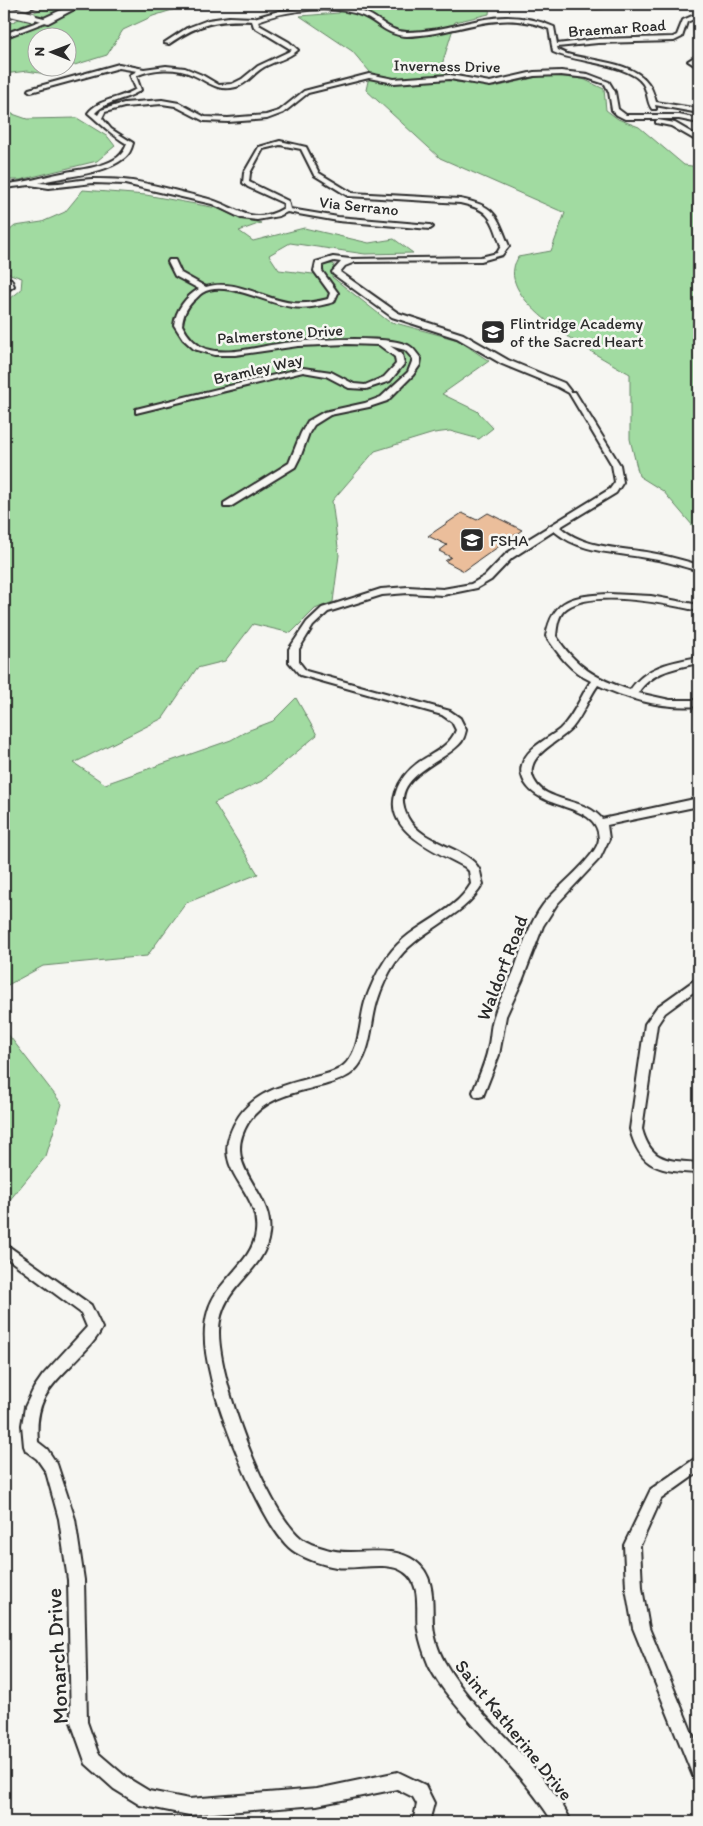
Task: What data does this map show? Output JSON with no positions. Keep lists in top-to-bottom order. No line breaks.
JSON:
{"streets":{"street":["Braemar Road","Inverness Drive","Via Serrano","Palmerstone Drive","Bramley Way","Waldorf Road","Monarch Drive","Saint Katherine Drive"]},"crossings":[["Palmerstone Drive","Bramley Way"],["Palmerstone Drive","Saint Katherine Drive"]],"places":{"school or university":["Flintridge Academy of the Sacred Heart","FSHA"]},"north":"left"}
